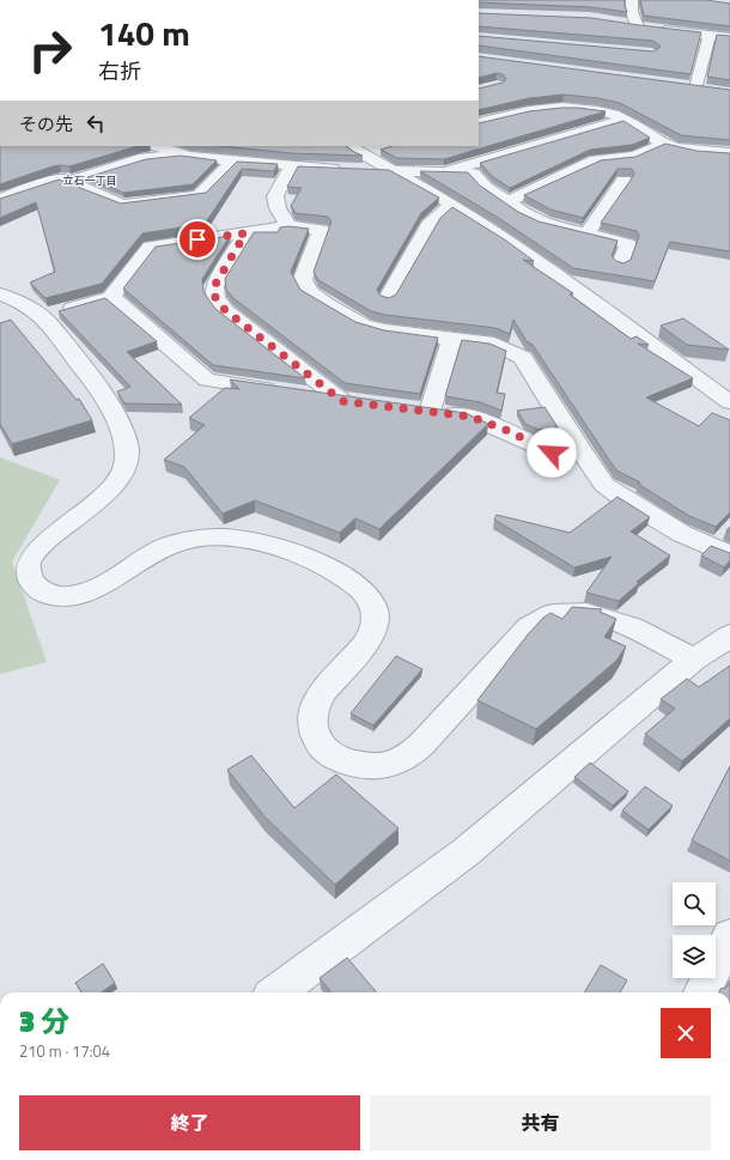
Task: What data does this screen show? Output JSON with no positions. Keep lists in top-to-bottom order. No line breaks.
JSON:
{"districts":["立石一丁目"],"page":{"turn":["140 m","右折"],"then":"その先","heading":["3 分","210 m · 17:04"],"buttons":["終了","共有"]}}
